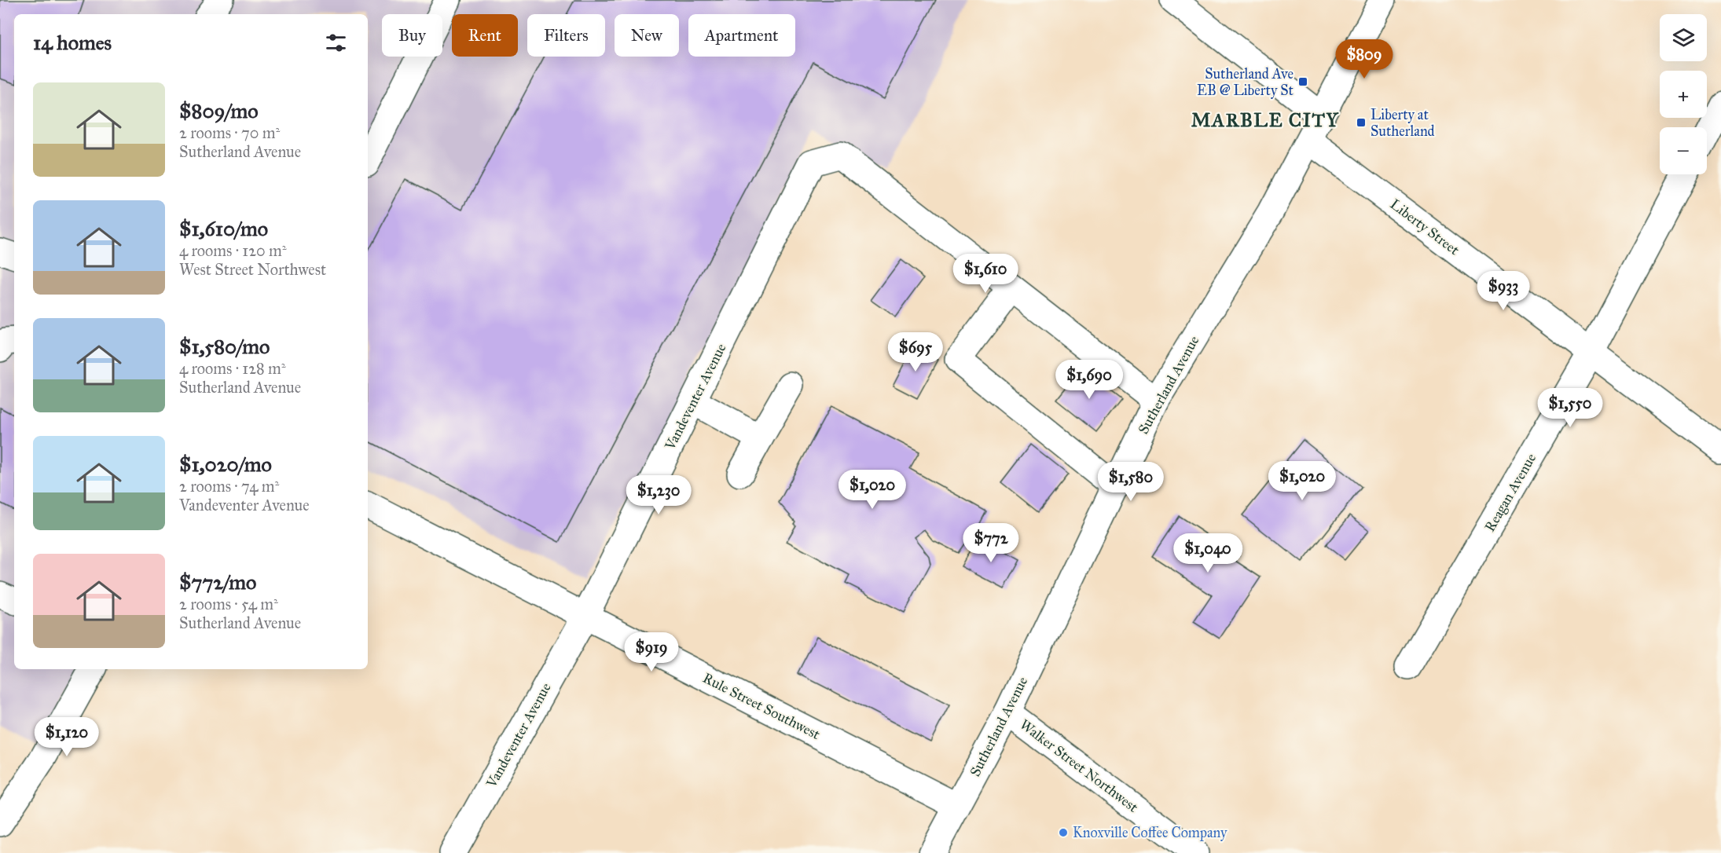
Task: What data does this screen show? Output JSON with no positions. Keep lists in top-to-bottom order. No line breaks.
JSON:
{"streets":{"street":["Liberty Street","Sutherland Avenue","Vandeventer Avenue","Reagan Avenue","Rule Street Southwest","Walker Street Northwest"]},"crossings":[["Liberty Street","Sutherland Avenue"],["Liberty Street","Reagan Avenue"],["Sutherland Avenue","Rule Street Southwest"],["Sutherland Avenue","Walker Street Northwest"],["Vandeventer Avenue","Rule Street Southwest"]],"districts":["MARBLE CITY"],"places":{"transit":["Sutherland Ave EB @ Liberty St","Liberty at Sutherland"],"other":["Knoxville Coffee Company"]},"page":{"map_buttons":["+","−"],"chip":["Buy","Rent","Filters","New","Apartment"],"heading":"14 homes","price":["$809","$1,610","$933","$695","$1,690","$1,550","$1,020","$1,580","$1,020","$1,230","$772","$1,040","$919","$1,120"],"list":[{"name":"$809/mo","note":"2 rooms · 70 m² · Sutherland Avenue"},{"name":"$1,610/mo","note":"4 rooms · 120 m² · West Street Northwest"},{"name":"$1,580/mo","note":"4 rooms · 128 m² · Sutherland Avenue"},{"name":"$1,020/mo","note":"2 rooms · 74 m² · Vandeventer Avenue"},{"name":"$772/mo","note":"2 rooms · 54 m² · Sutherland Avenue"}]}}
